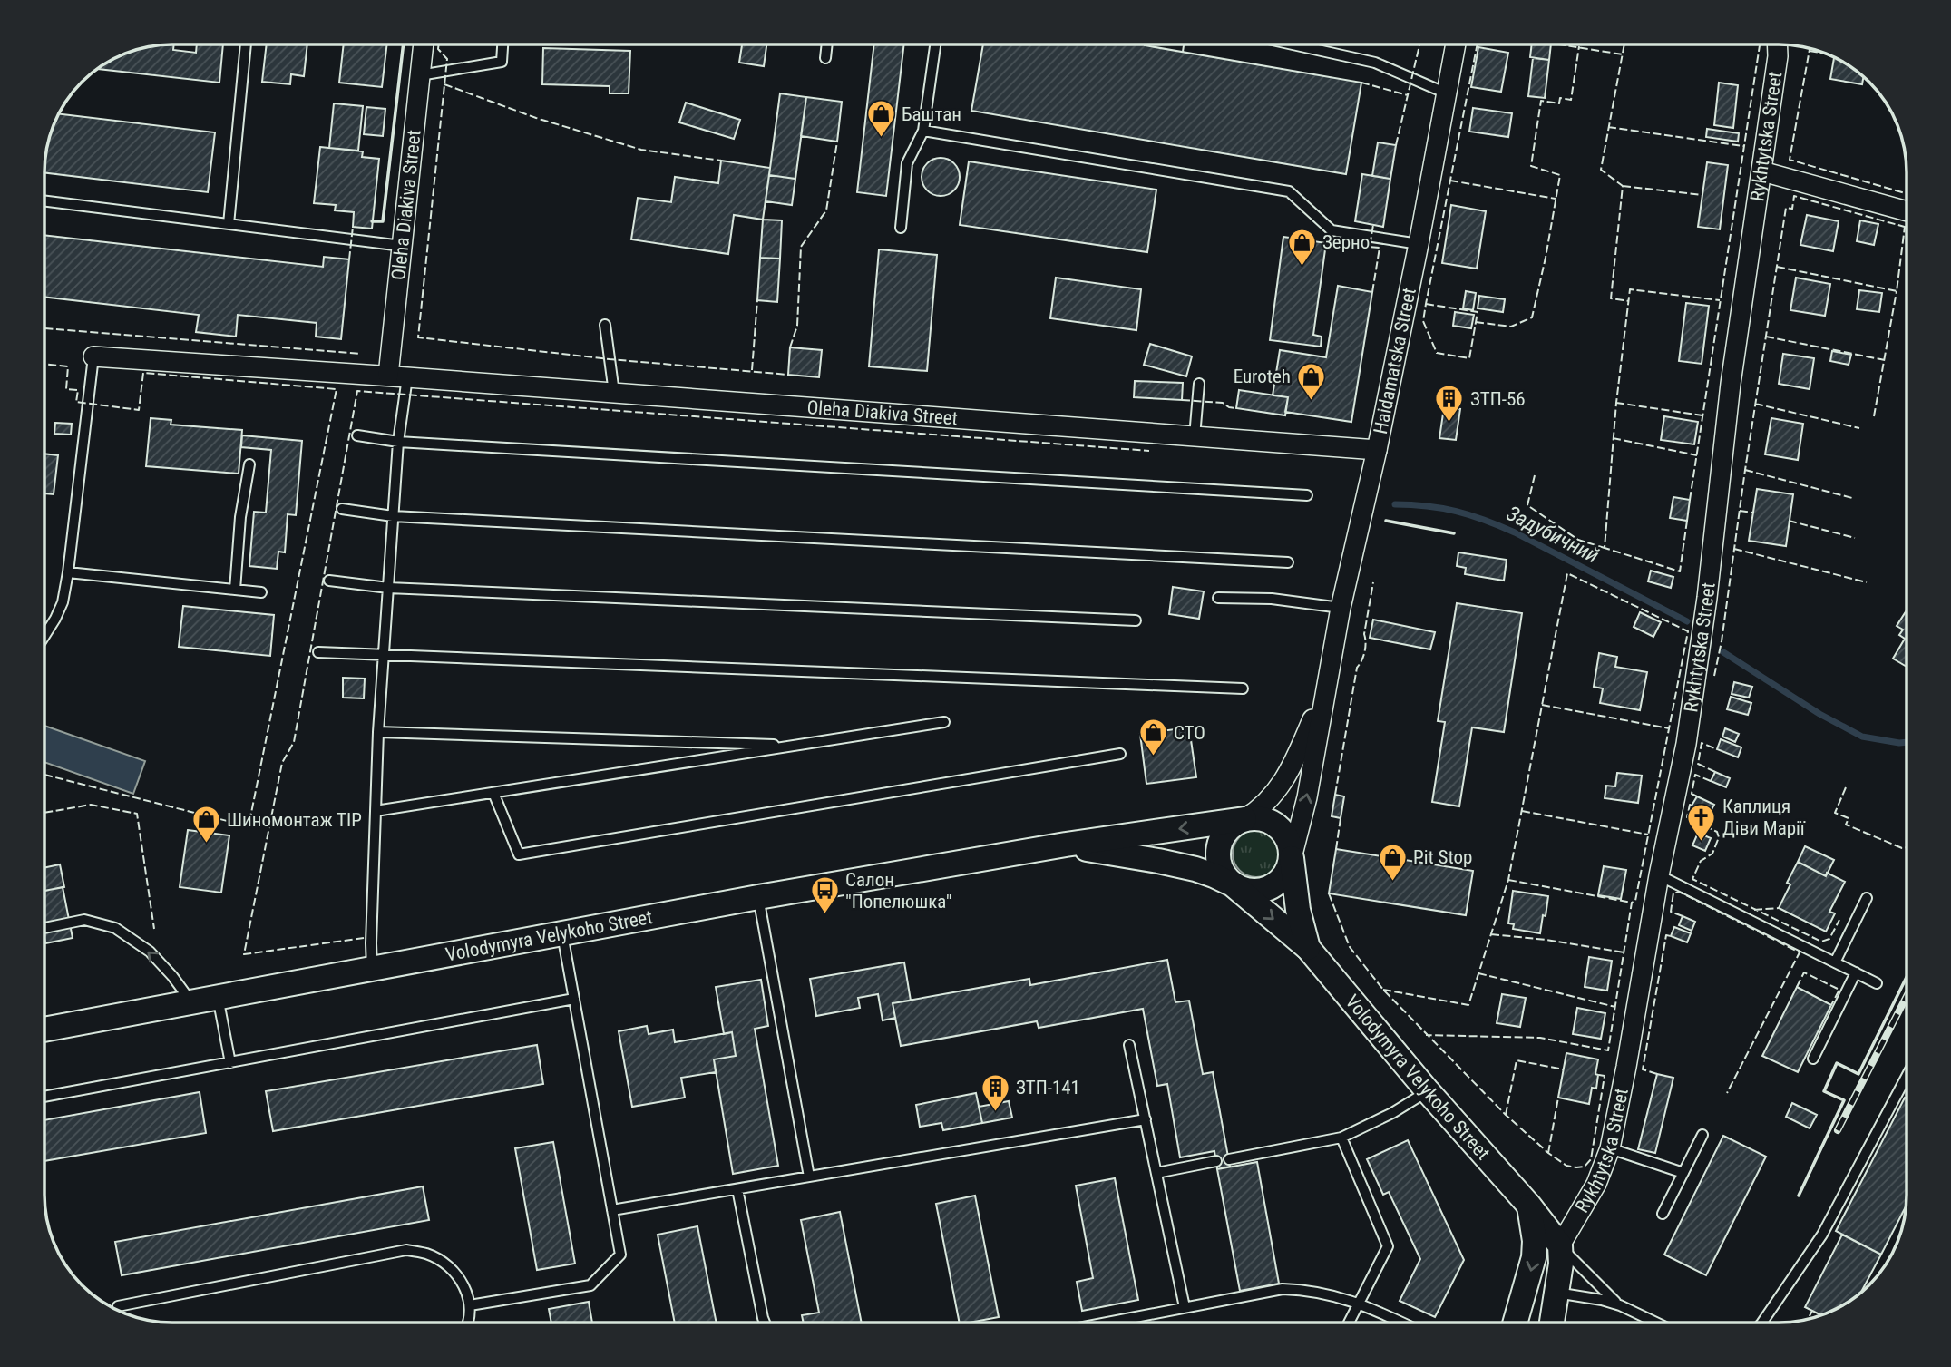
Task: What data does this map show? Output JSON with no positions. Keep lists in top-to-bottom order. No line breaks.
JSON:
{"streets":{"street":["Rykhtytska Street","Oleha Diakiva Street","Haidamatska Street","Volodymyra Velykoho Street"]},"crossings":[["Rykhtytska Street","Volodymyra Velykoho Street"],["Oleha Diakiva Street","Haidamatska Street"],["Haidamatska Street","Volodymyra Velykoho Street"]],"water":["Задубичний"],"places":{"shop":["Баштан","Зерно","Euroteh","СТО","Шиномонтаж ТІР","Pit Stop"],"building":["ЗТП-56","ЗТП-141"],"church":["Каплиця Діви Марії"],"bus stop":["Салон \"Попелюшка\""]}}
